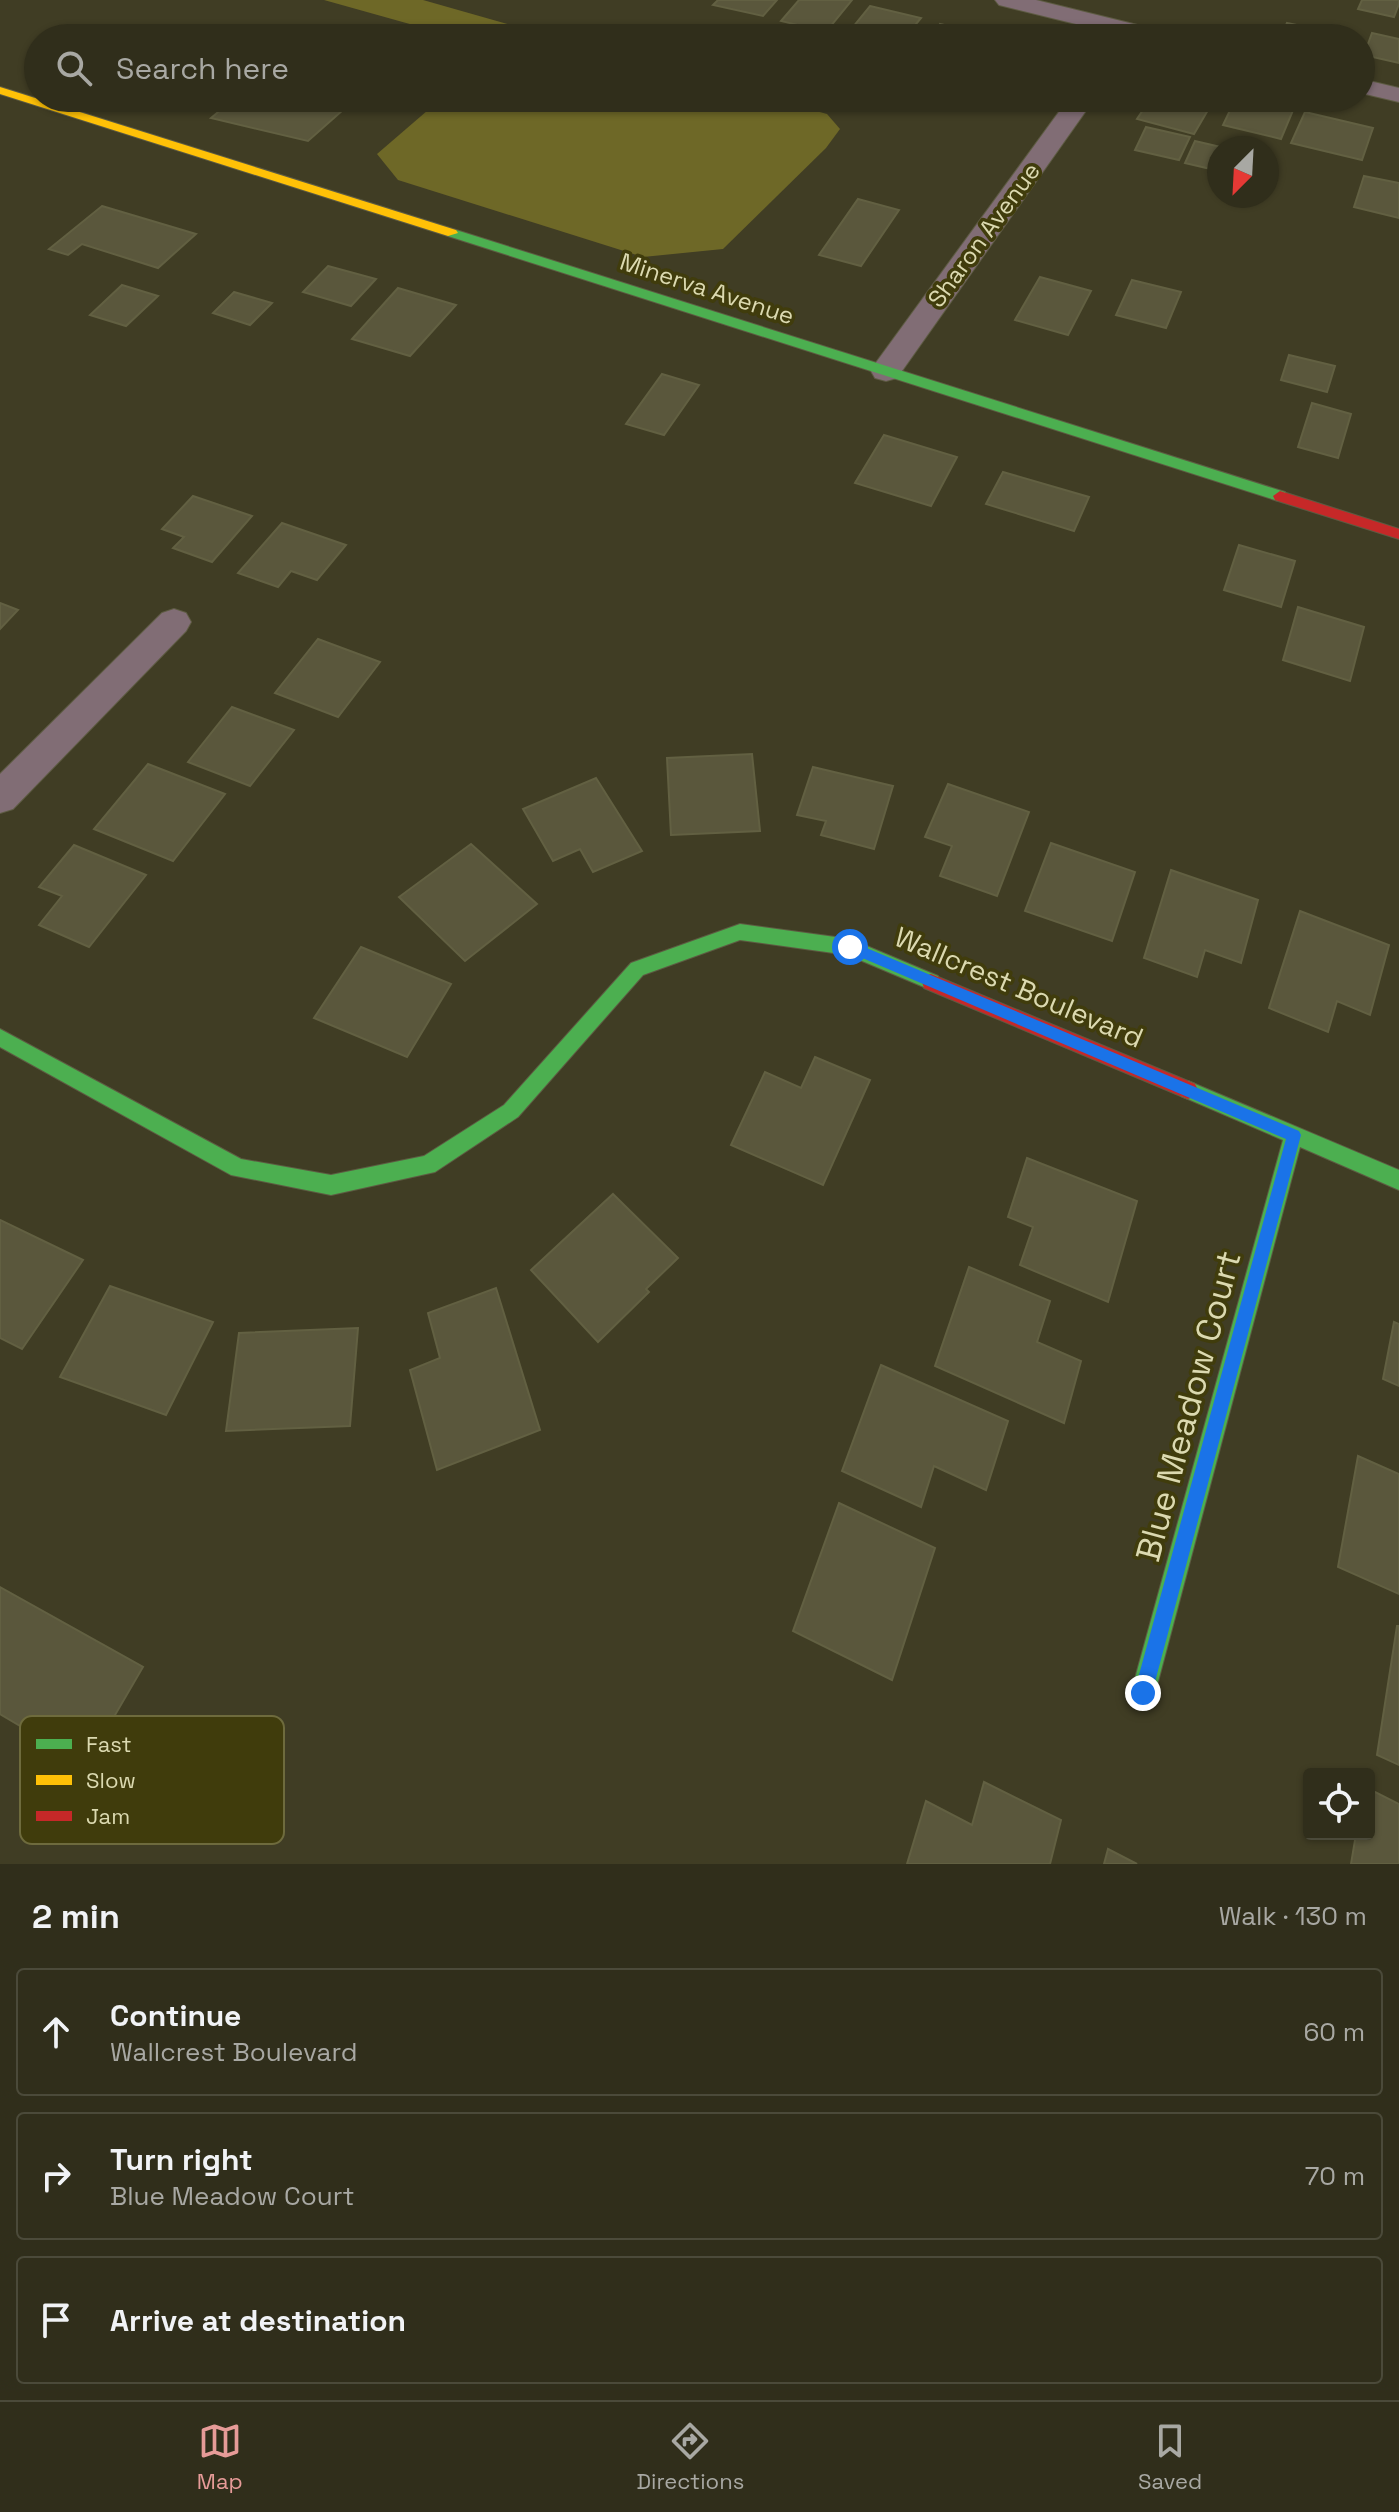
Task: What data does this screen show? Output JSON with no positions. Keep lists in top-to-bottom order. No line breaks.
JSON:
{"streets":{"street":["Sharon Avenue","Minerva Avenue","Wallcrest Boulevard","Blue Meadow Court"]},"crossings":[["Sharon Avenue","Minerva Avenue"],["Wallcrest Boulevard","Blue Meadow Court"]],"legend":["Fast","Slow","Jam"],"north":"bottom left","page":{"search":"Search here","heading":["2 min","Walk · 130 m"],"list":[["Continue","Wallcrest Boulevard","60 m"],["Turn right","Blue Meadow Court","70 m"],"Arrive at destination"],"nav":["Map","Directions","Saved"]}}
